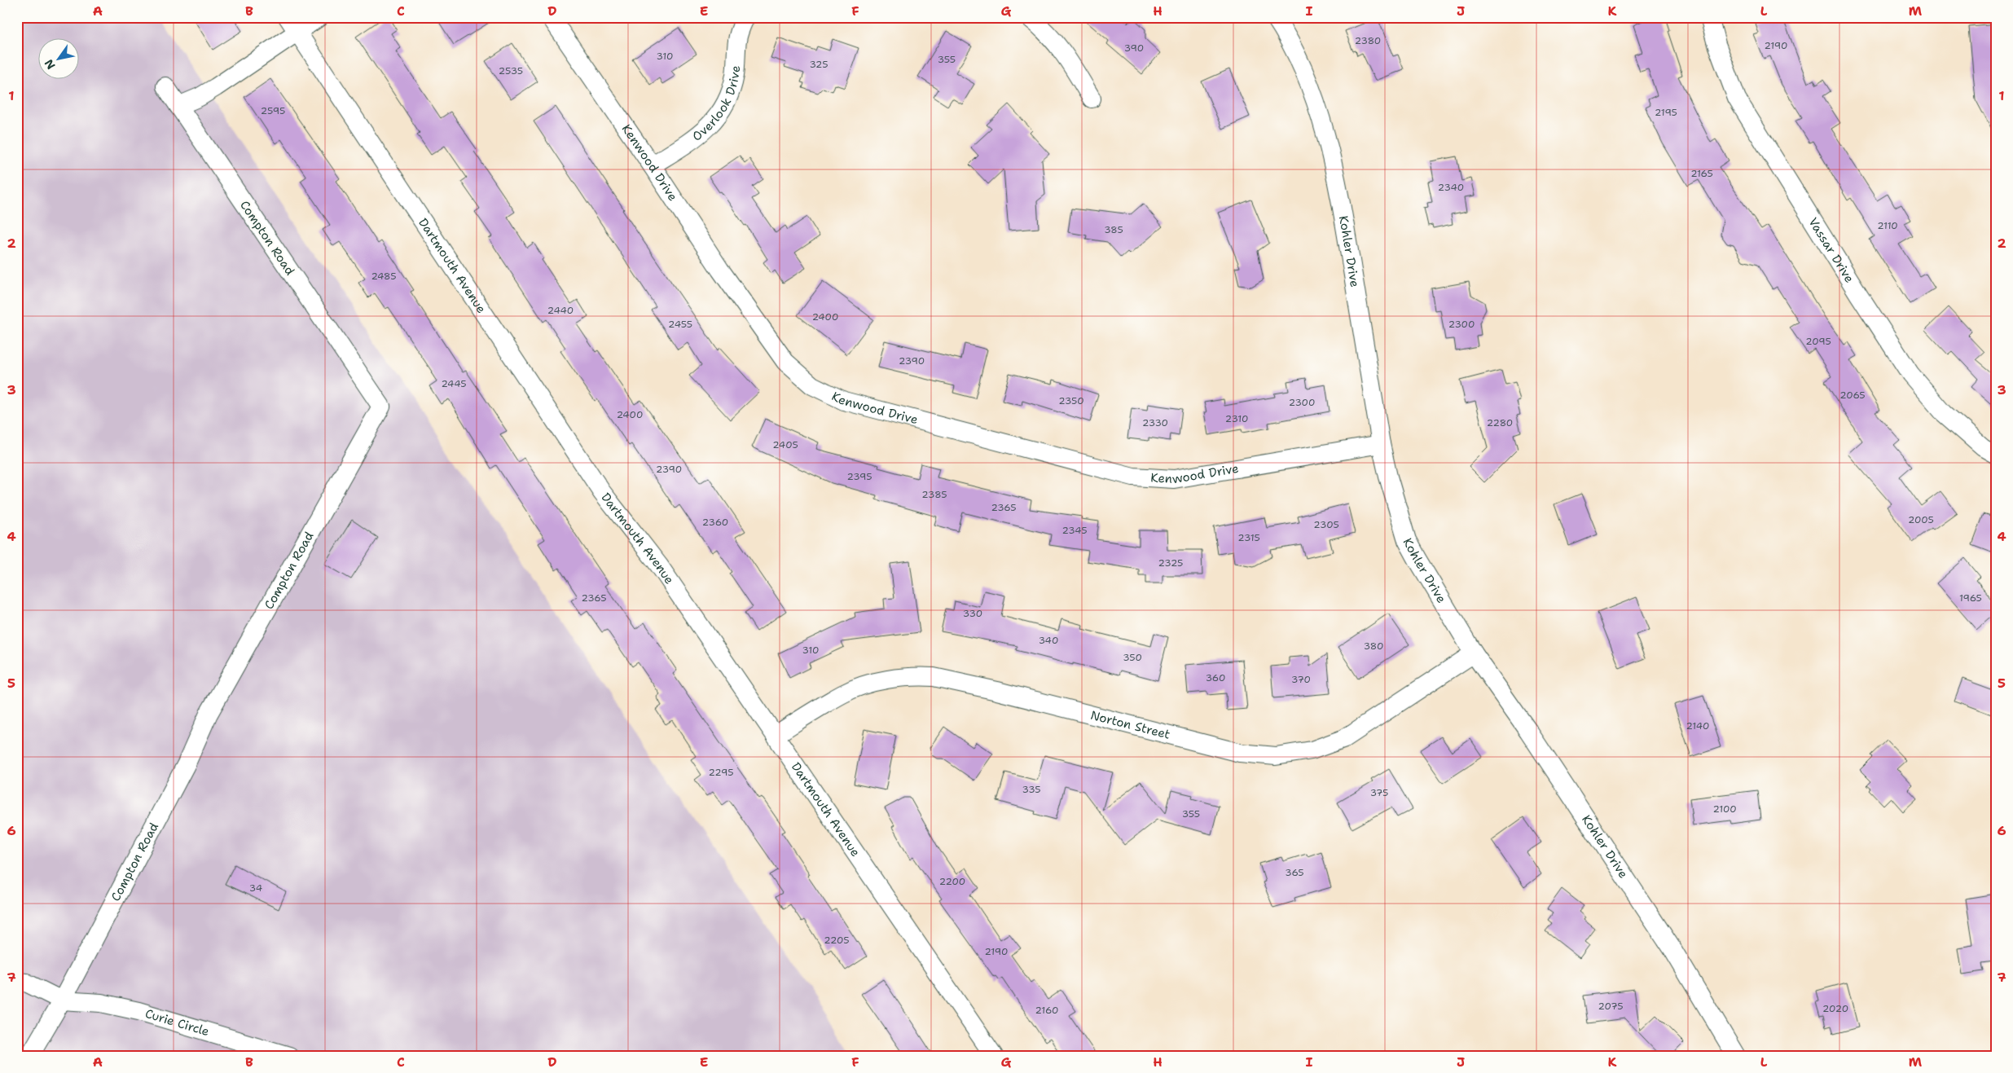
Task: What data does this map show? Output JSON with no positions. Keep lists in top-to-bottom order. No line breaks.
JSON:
{"streets":{"street":["Overlook Drive","Kenwood Drive","Compton Road","Vassar Drive","Kohler Drive","Dartmouth Avenue","Norton Street","Curie Circle"]},"crossings":[["Overlook Drive","Kenwood Drive"],["Kenwood Drive","Kohler Drive"],["Compton Road","Curie Circle"],["Kohler Drive","Norton Street"],["Dartmouth Avenue","Norton Street"]],"house_numbers":["2380","2190","390","310","355","325","2535","2595","2195","2165","2340","2110","385","2485","2440","2400","2455","2300","2095","2390","2445","2065","2350","2300","2400","2310","2330","2280","2405","2390","2395","2385","2365","2005","2360","2305","2345","2315","2325","2365","1965","330","340","380","310","350","360","370","2140","2295","335","375","2100","355","365","2200","34","2205","2190","2075","2020","2160"],"north":"bottom left","grid":{"columns":["A","B","C","D","E","F","G","H","I","J","K","L","M"],"rows":["1","2","3","4","5","6","7"]}}
